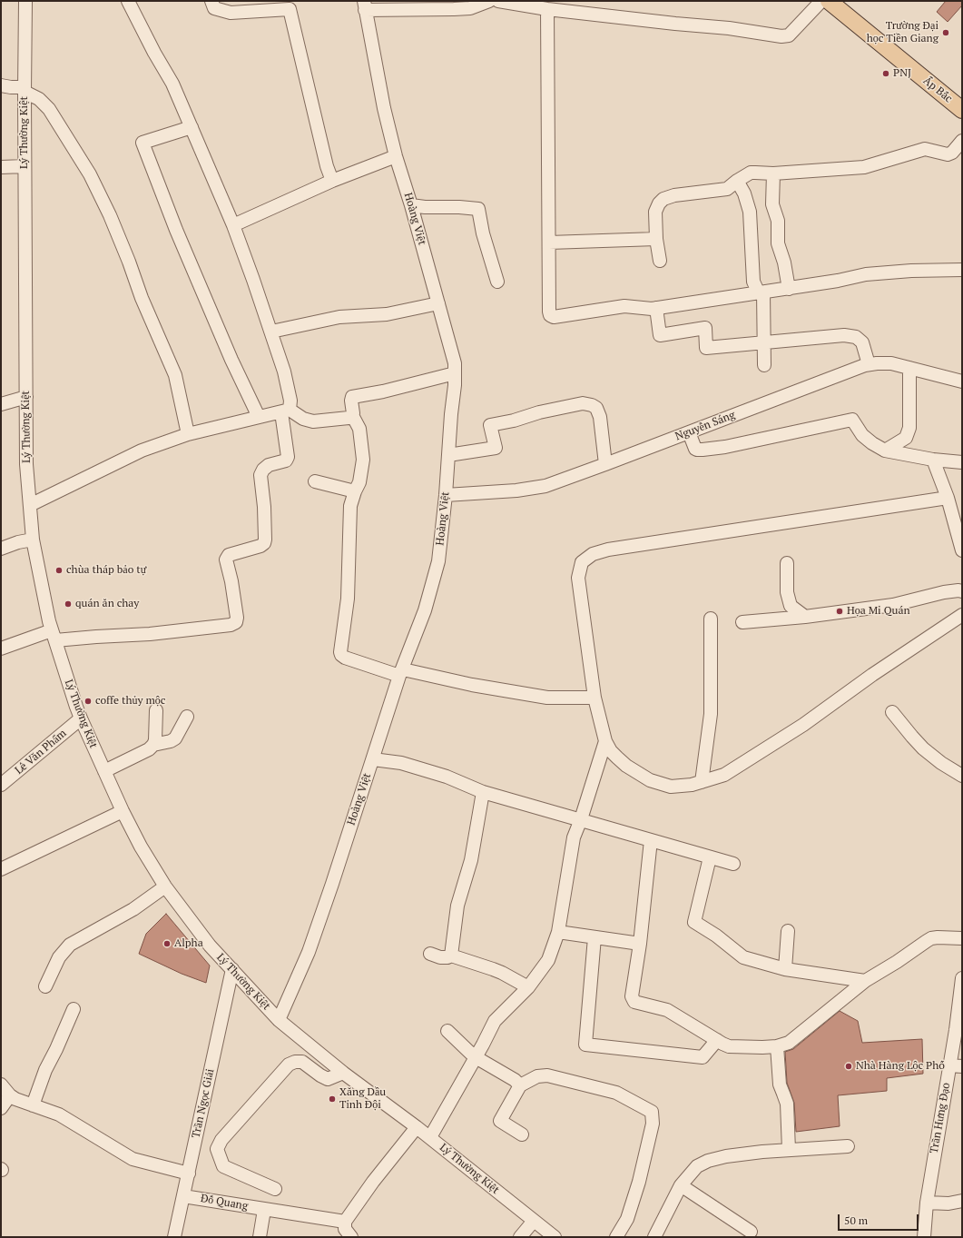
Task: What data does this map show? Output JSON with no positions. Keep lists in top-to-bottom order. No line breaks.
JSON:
{"streets":{"main road":["Ấp Bắc"],"street":["Lý Thường Kiệt","Hoàng Việt","Nguyễn Sáng","Lê Văn Phẩm","Trần Ngọc Giải","Trần Hưng Đạo","Đỗ Quang"]},"crossings":[["Lý Thường Kiệt","Hoàng Việt"],["Lý Thường Kiệt","Lê Văn Phẩm"],["Lý Thường Kiệt","Trần Ngọc Giải"],["Hoàng Việt","Nguyễn Sáng"],["Trần Ngọc Giải","Đỗ Quang"]],"places":["Trường Đại học Tiền Giang","PNJ","chùa tháp bảo tự","quán ăn chay","Họa Mi Quán","coffe thủy mộc","Alpha","Nhà Hàng Lộc Phố","Xăng Dầu Tỉnh Đội"],"scale_bar":"50 m"}
